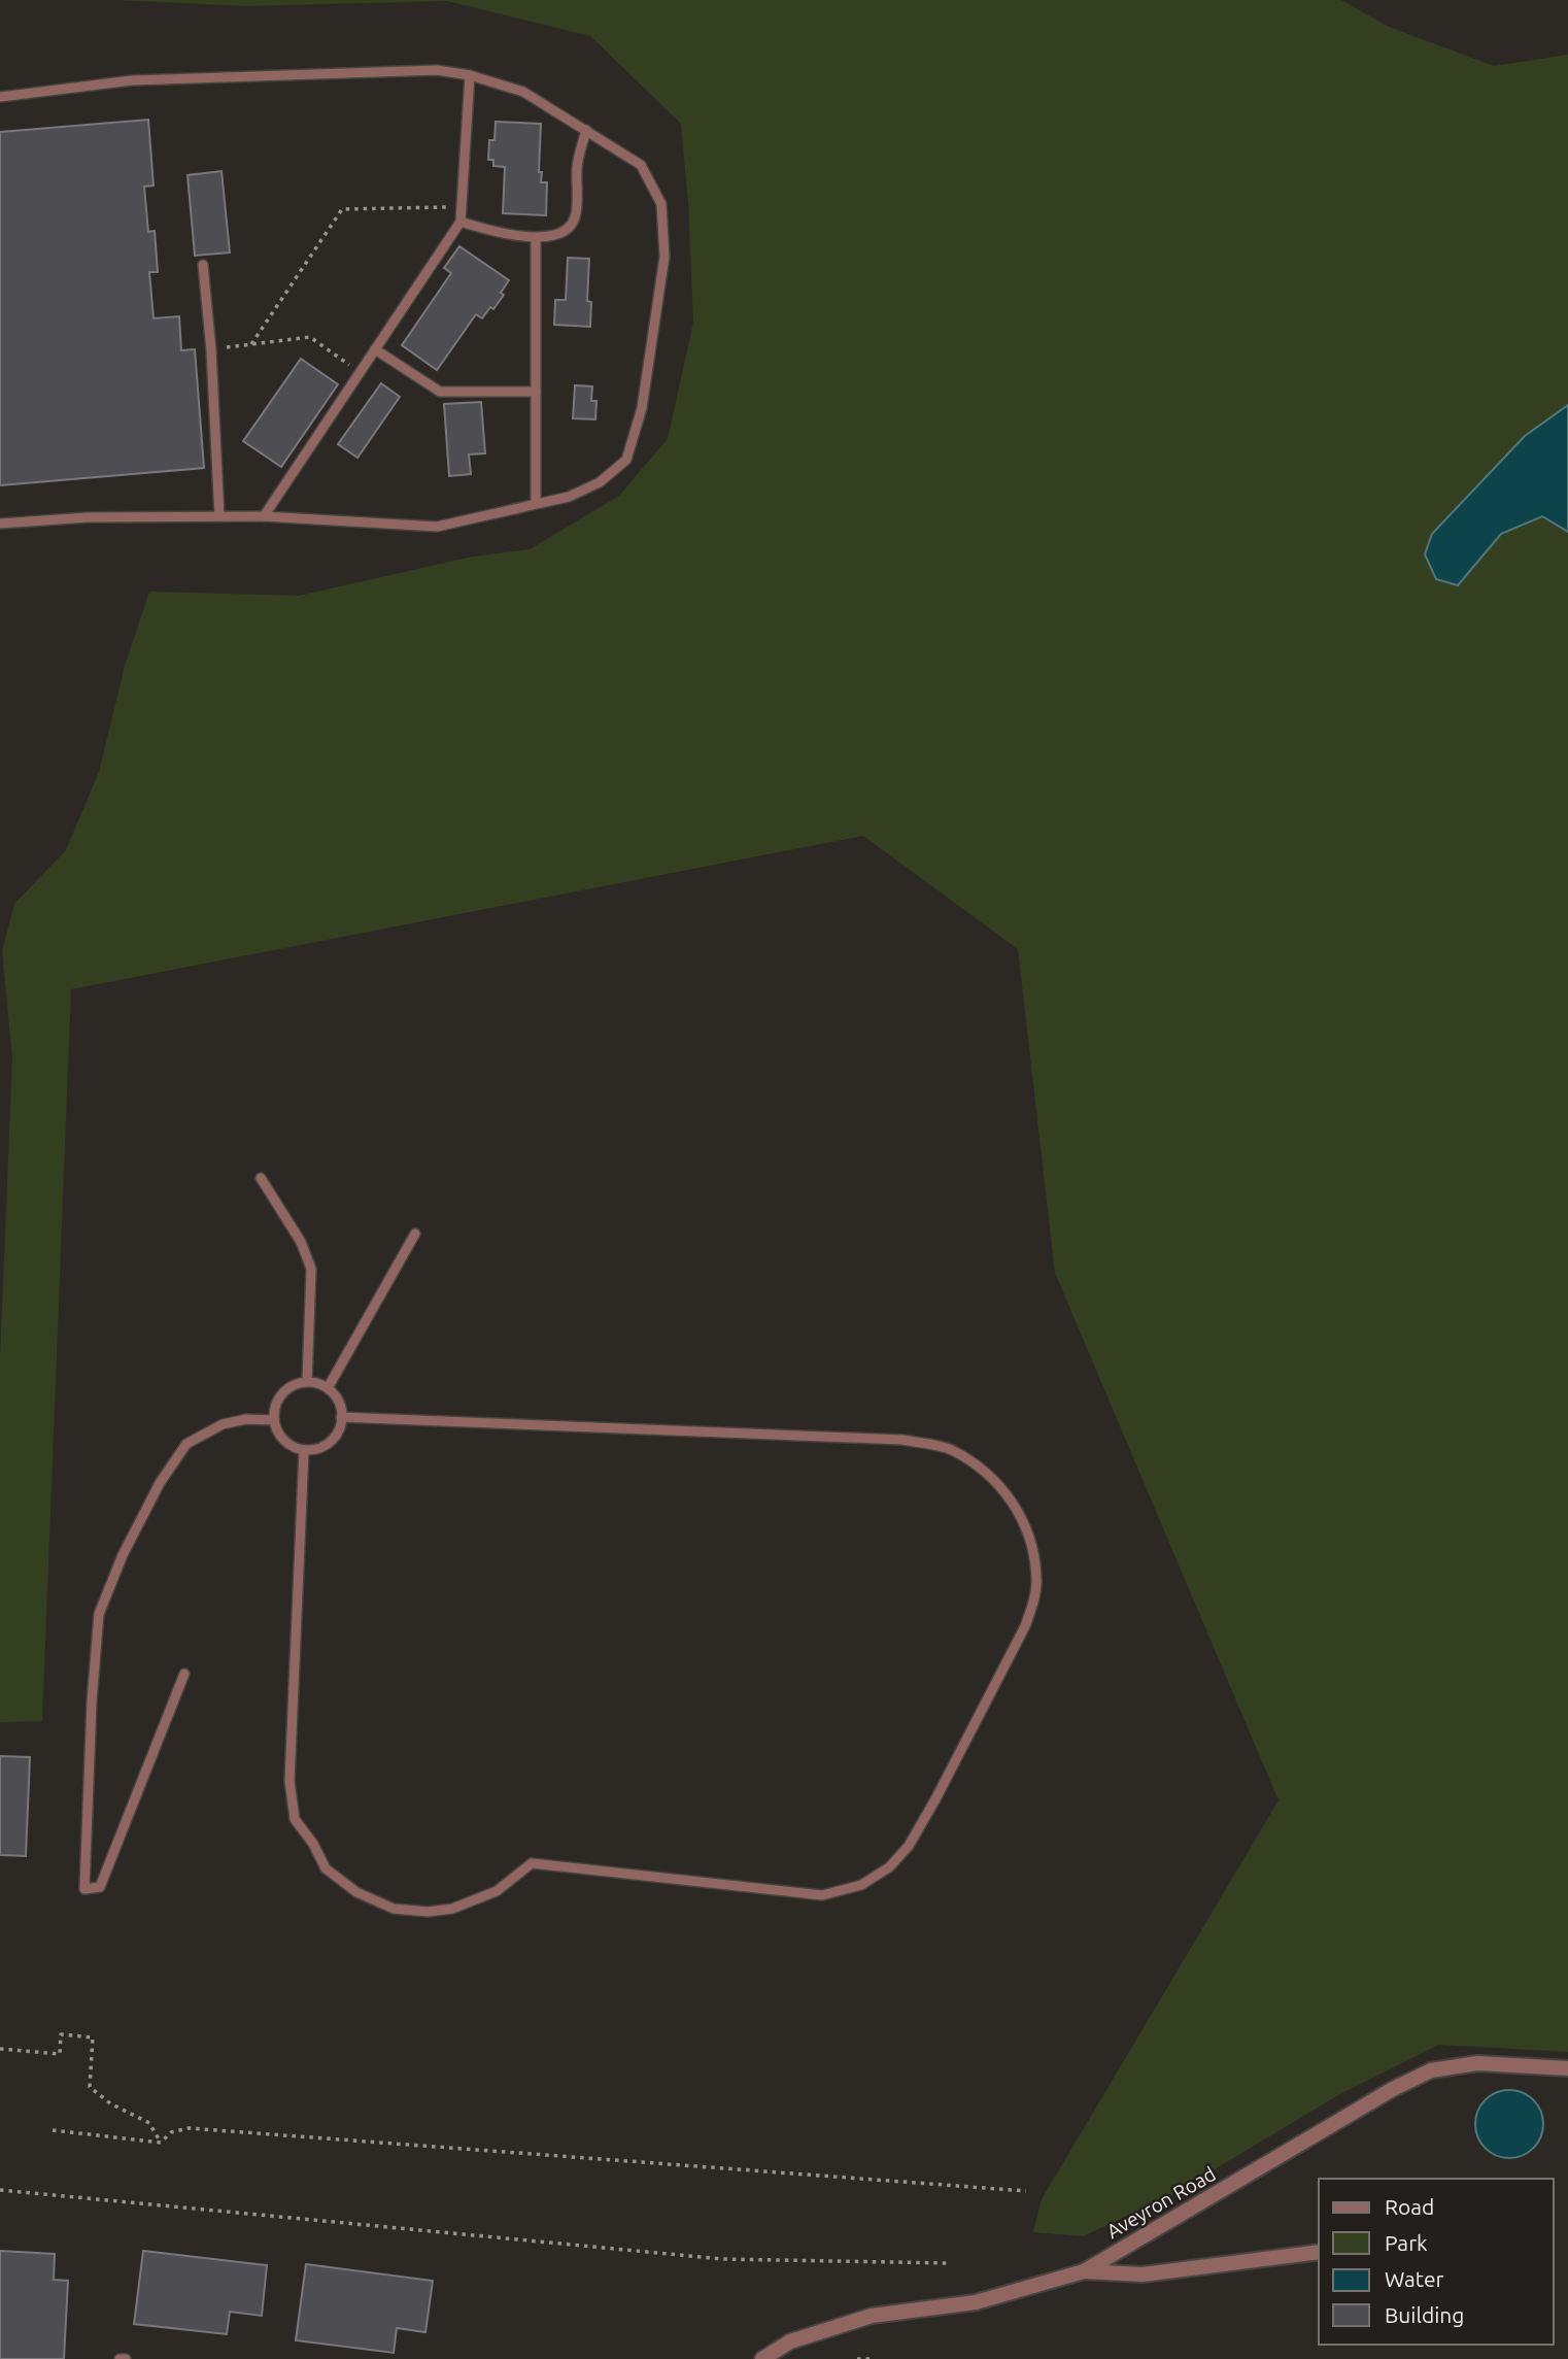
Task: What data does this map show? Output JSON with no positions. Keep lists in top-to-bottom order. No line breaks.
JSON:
{"streets":{"street":["Aveyron Road"]},"legend":["Road","Park","Water","Building"]}
